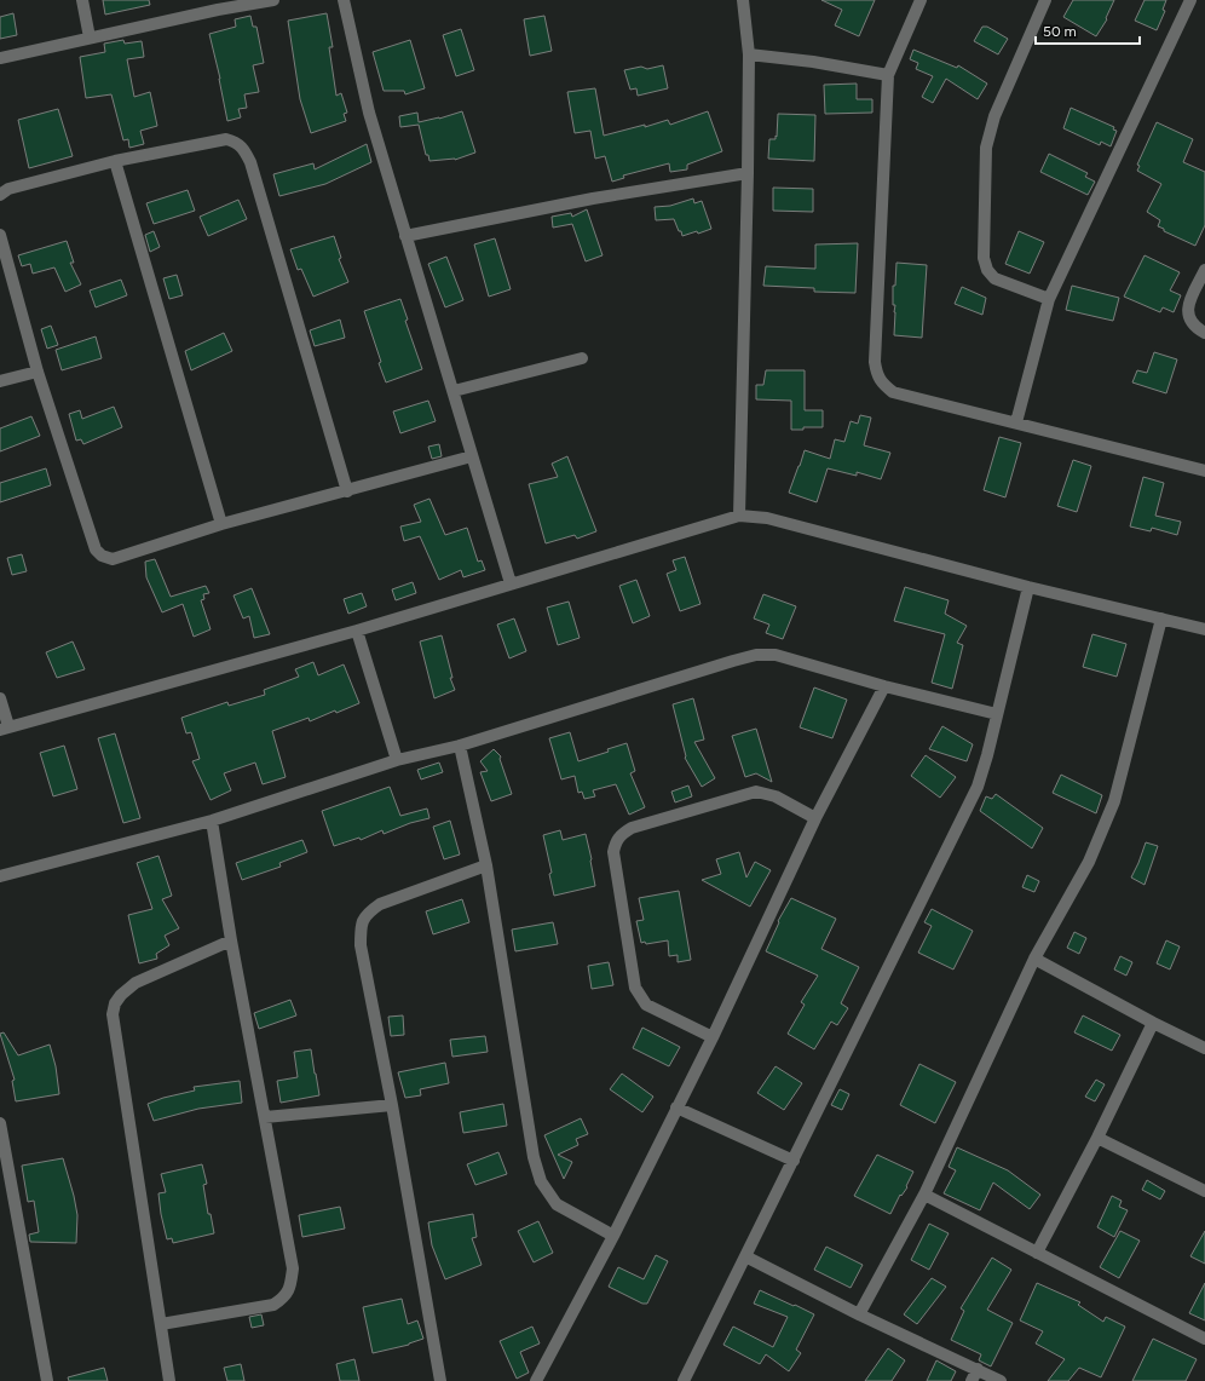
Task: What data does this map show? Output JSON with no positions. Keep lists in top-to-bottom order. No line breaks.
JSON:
{"scale_bar":"50 m"}
